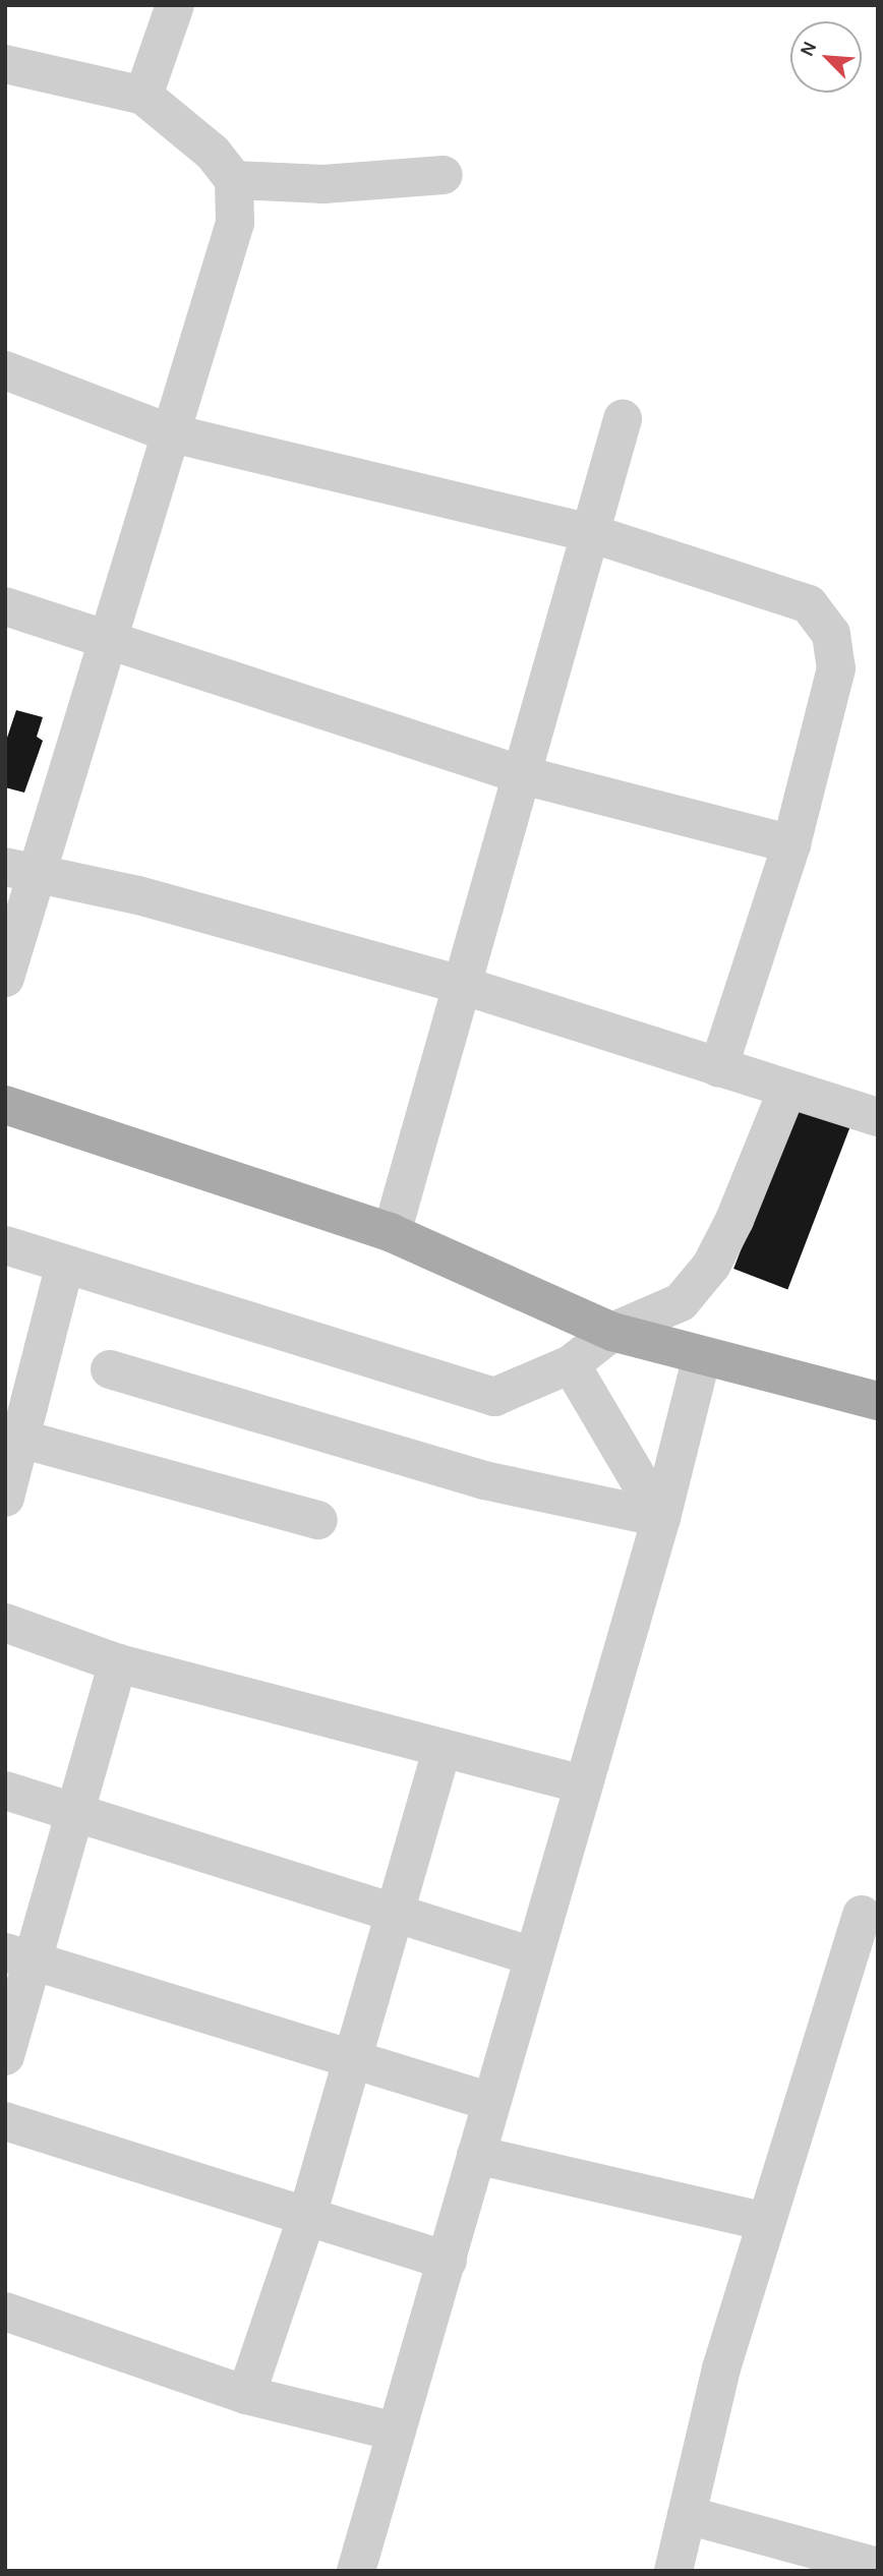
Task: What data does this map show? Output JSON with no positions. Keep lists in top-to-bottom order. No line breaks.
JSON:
{"north":"top left"}
